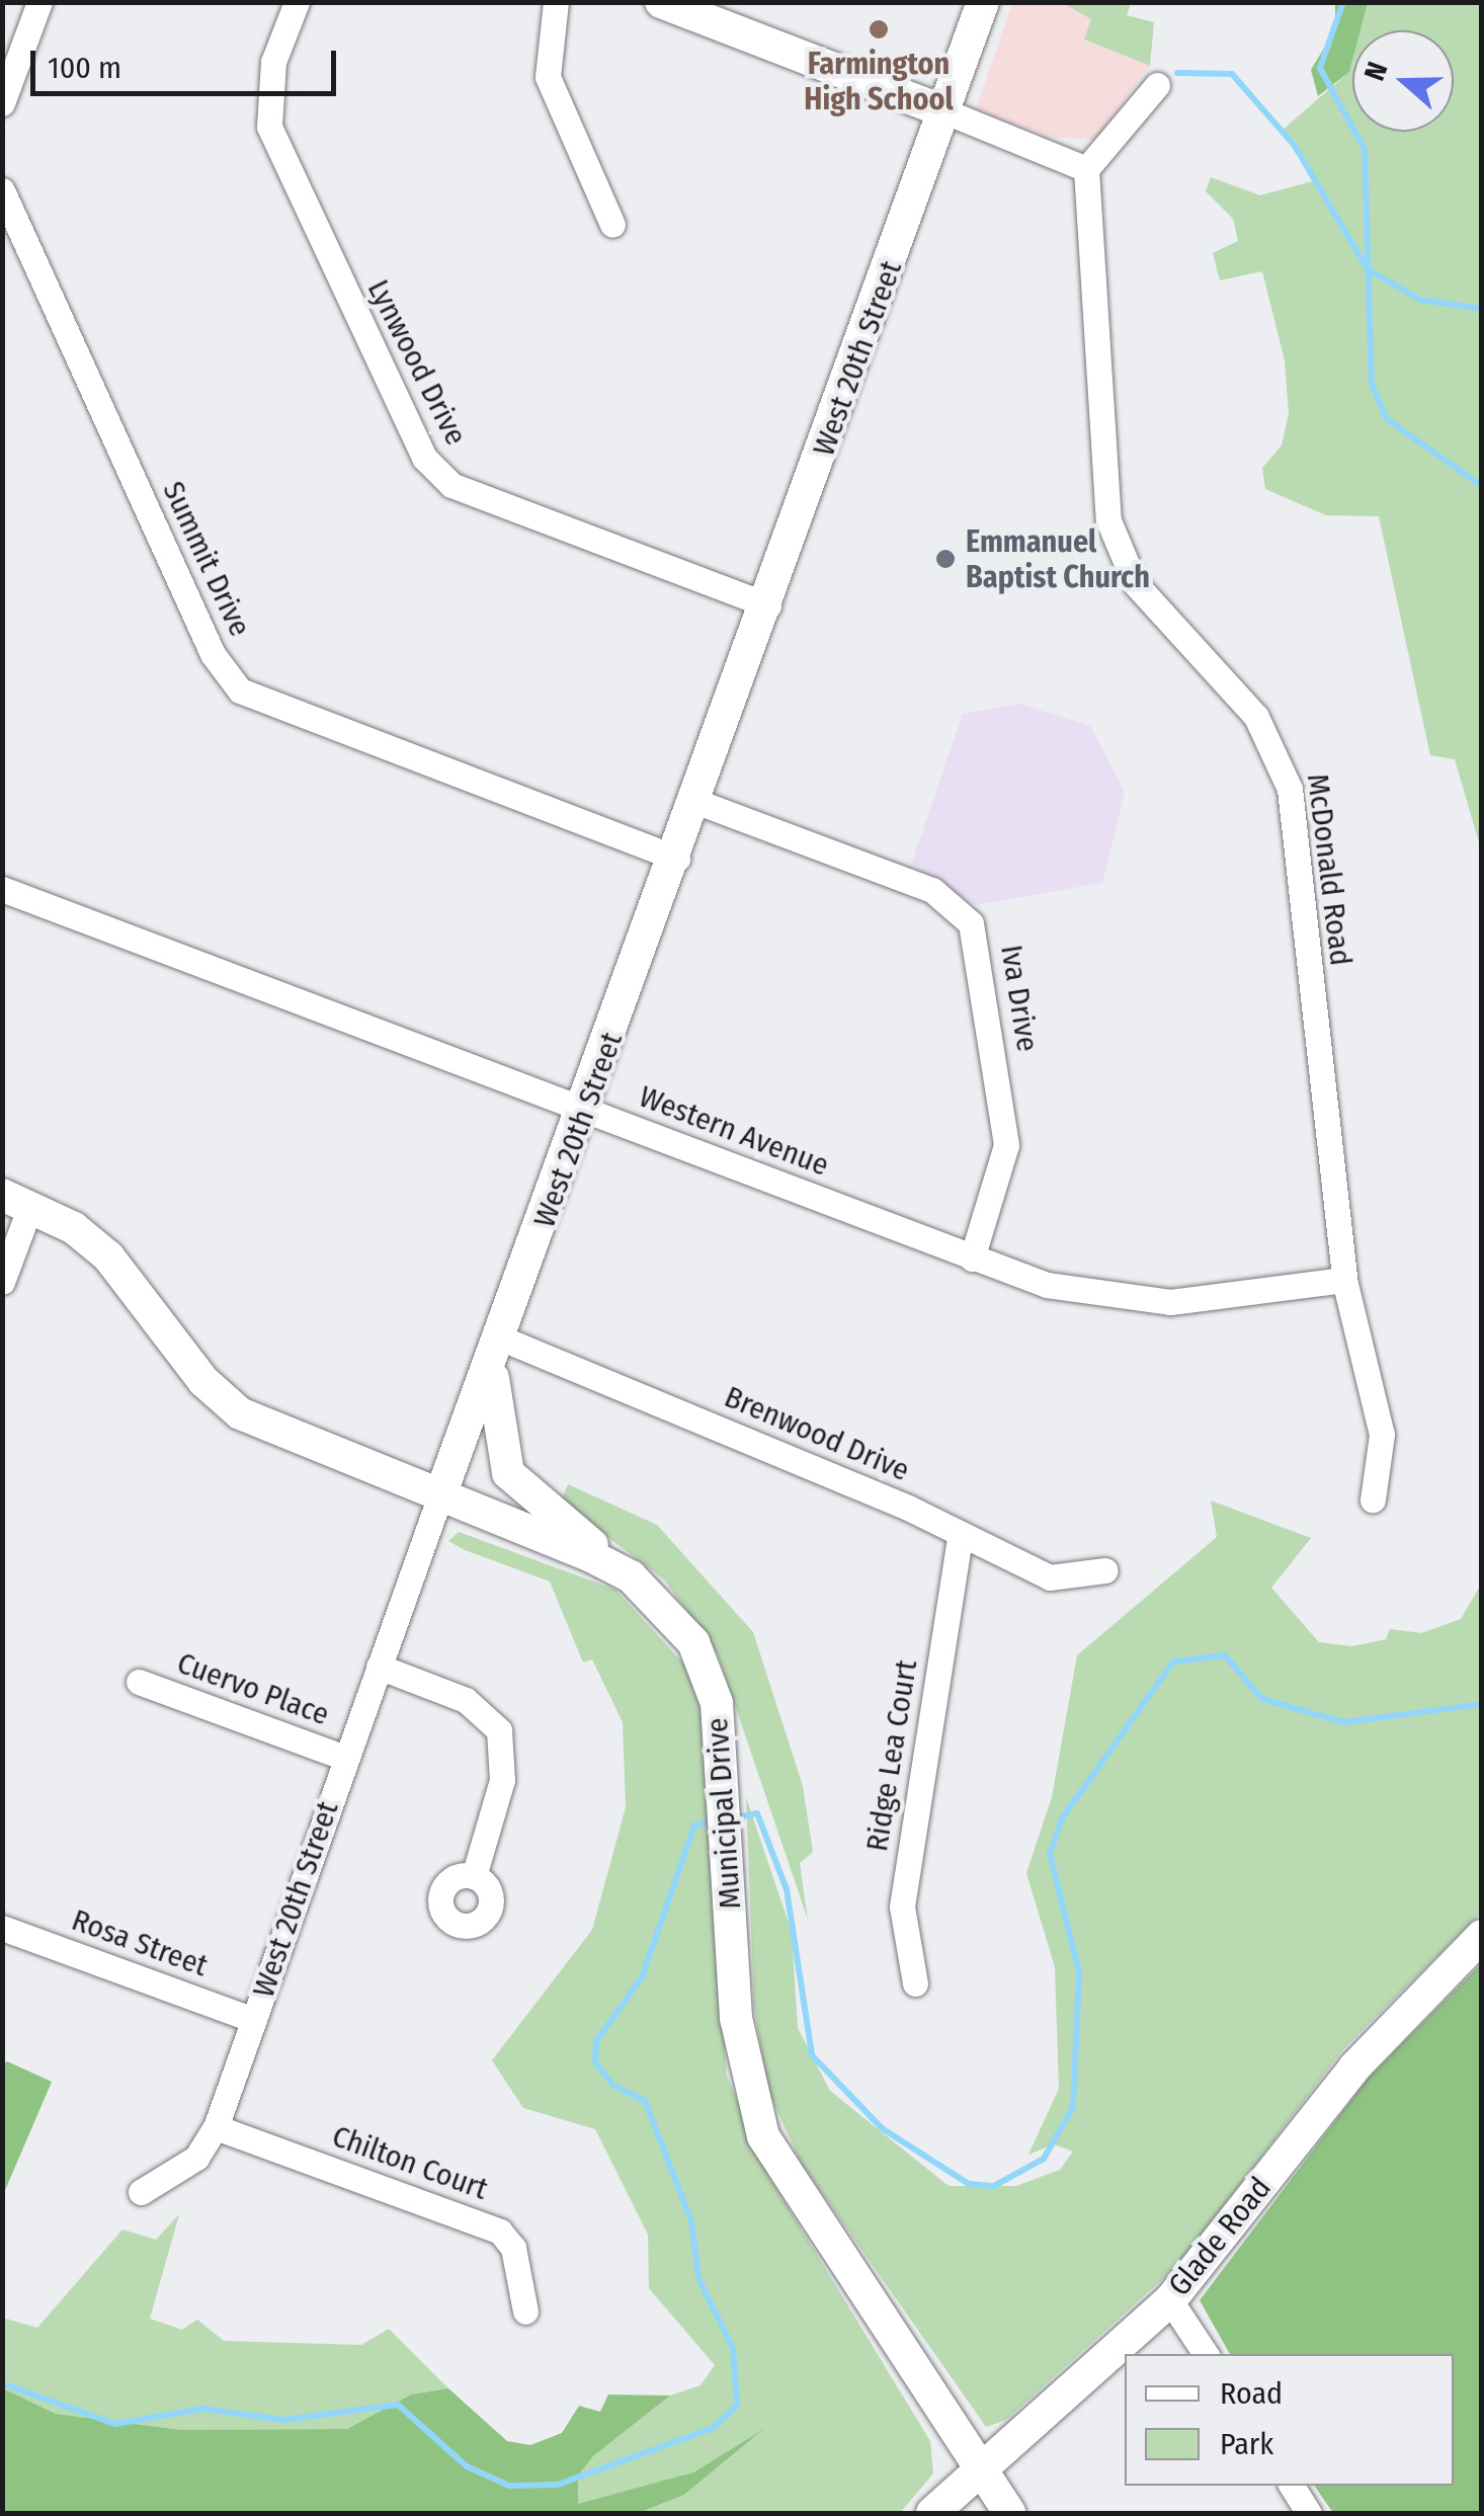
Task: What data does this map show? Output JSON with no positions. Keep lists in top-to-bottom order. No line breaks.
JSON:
{"streets":{"main road":["West 20th Street","Municipal Drive","Glade Road"],"street":["Lynwood Drive","Summit Drive","McDonald Road","Iva Drive","Western Avenue","Brenwood Drive","Cuervo Place","Ridge Lea Court","Rosa Street","Chilton Court"]},"crossings":[["West 20th Street","Lynwood Drive"],["West 20th Street","Summit Drive"],["West 20th Street","Iva Drive"],["West 20th Street","Western Avenue"],["West 20th Street","Brenwood Drive"],["West 20th Street","Cuervo Place"],["West 20th Street","Municipal Drive"],["West 20th Street","Rosa Street"],["West 20th Street","Chilton Court"],["McDonald Road","Western Avenue"],["Iva Drive","Western Avenue"],["Brenwood Drive","Ridge Lea Court"],["Municipal Drive","Glade Road"]],"places":["Farmington High School","Emmanuel Baptist Church"],"legend":["Road","Park"],"scale_bar":"100 m","north":"left"}
